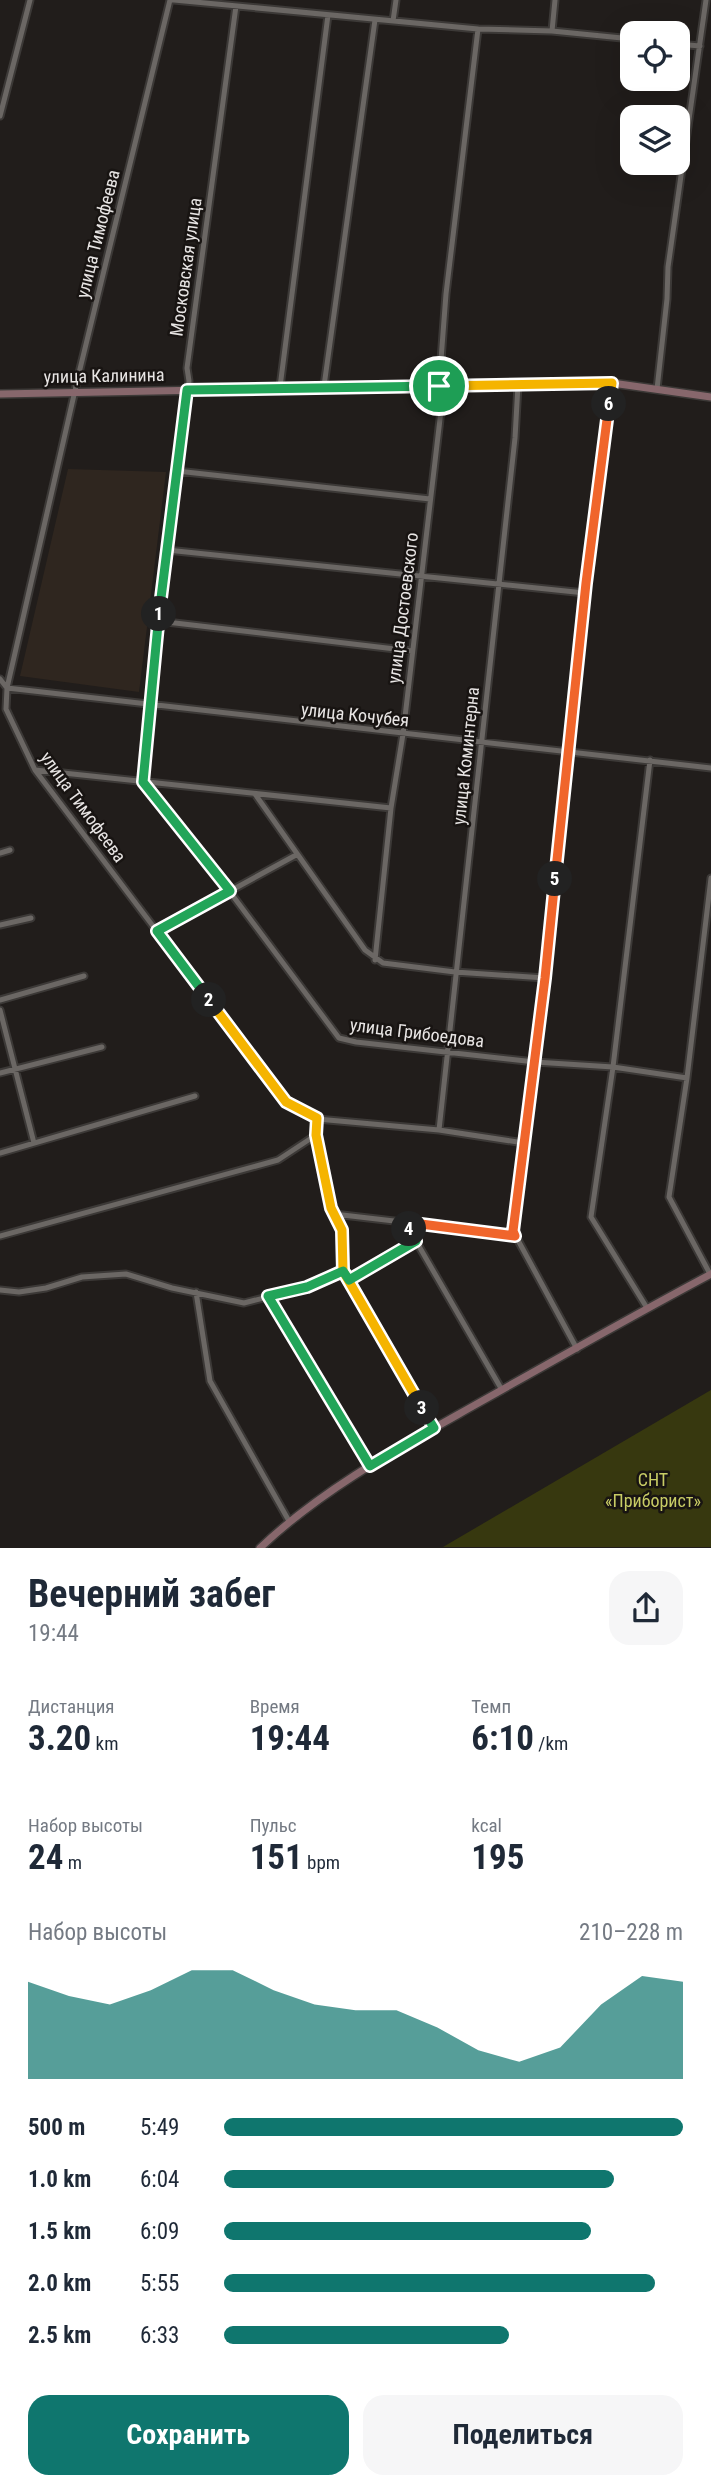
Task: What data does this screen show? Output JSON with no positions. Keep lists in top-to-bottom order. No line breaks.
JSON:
{"streets":{"main road":["улица Калинина"],"street":["улица Тимофеева","Московская улица","улица Достоевского","улица Кочубея","улица Коминтерна","улица Грибоедова"]},"crossings":[["улица Тимофеева","улица Калинина"],["улица Тимофеева","улица Кочубея"],["улица Тимофеева","улица Коминтерна"],["Московская улица","улица Калинина"],["Московская улица","улица Кочубея"],["Московская улица","улица Грибоедова"],["улица Калинина","улица Достоевского"],["улица Калинина","улица Коминтерна"],["улица Достоевского","улица Кочубея"],["улица Кочубея","улица Коминтерна"],["улица Коминтерна","улица Грибоедова"]],"parks":["СНТ «Приборист»"],"page":{"pins":["6","1","5","2","4","3"],"heading":["Вечерний забег","19:44"],"stats":[["Дистанция","3.20 km"],["Время","19:44"],["Темп","6:10 /km"],["Набор высоты","24 m"],["Пульс","151 bpm"],["kcal","195"]],"chart":["Набор высоты","210–228 m"],"list":[{"name":"500 m","note":"5:49"},{"name":"1.0 km","note":"6:04"},{"name":"1.5 km","note":"6:09"},{"name":"2.0 km","note":"5:55"},{"name":"2.5 km","note":"6:33"}],"buttons":["Сохранить","Поделиться"]}}
